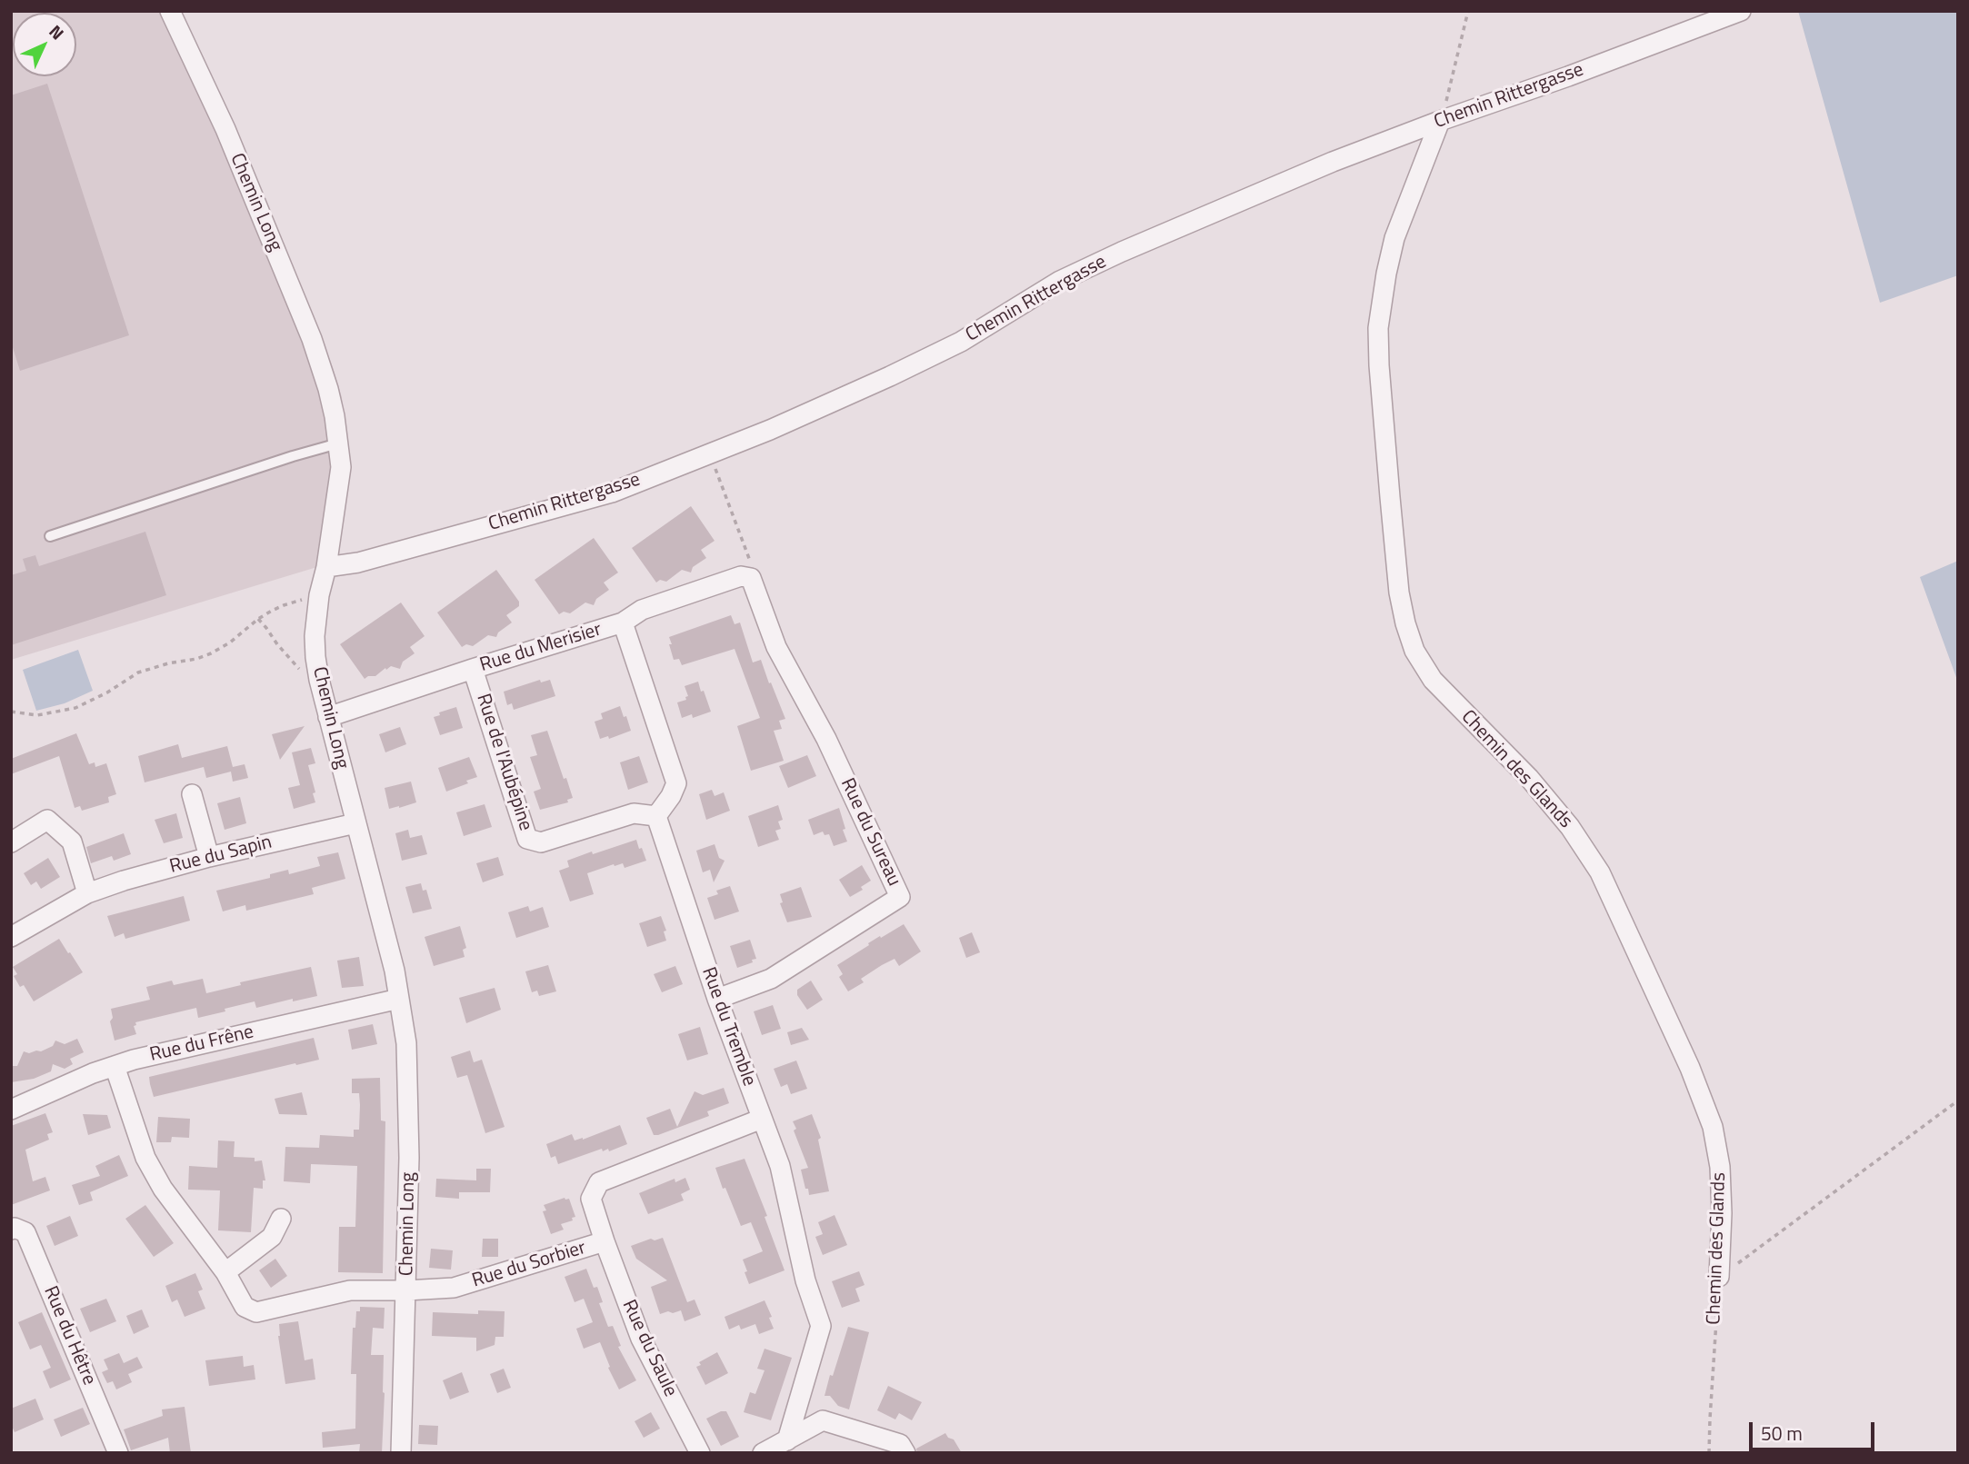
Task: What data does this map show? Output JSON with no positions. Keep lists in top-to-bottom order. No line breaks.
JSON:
{"streets":{"street":["Chemin Rittergasse","Chemin Long","Rue du Merisier","Rue de l'Aubépine","Chemin des Glands","Rue du Sureau","Rue du Sapin","Rue du Tremble","Rue du Frêne","Rue du Sorbier","Rue du Hêtre","Rue du Saule"]},"crossings":[["Chemin Rittergasse","Chemin Long"],["Chemin Rittergasse","Chemin des Glands"],["Chemin Long","Rue du Merisier"],["Chemin Long","Rue du Sapin"],["Chemin Long","Rue du Frêne"],["Chemin Long","Rue du Sorbier"],["Rue du Merisier","Rue de l'Aubépine"],["Rue du Merisier","Rue du Sureau"],["Rue de l'Aubépine","Rue du Tremble"],["Rue du Sureau","Rue du Tremble"],["Rue du Tremble","Rue du Sorbier"],["Rue du Frêne","Rue du Sorbier"],["Rue du Sorbier","Rue du Saule"]],"scale_bar":"50 m","north":"top right"}
